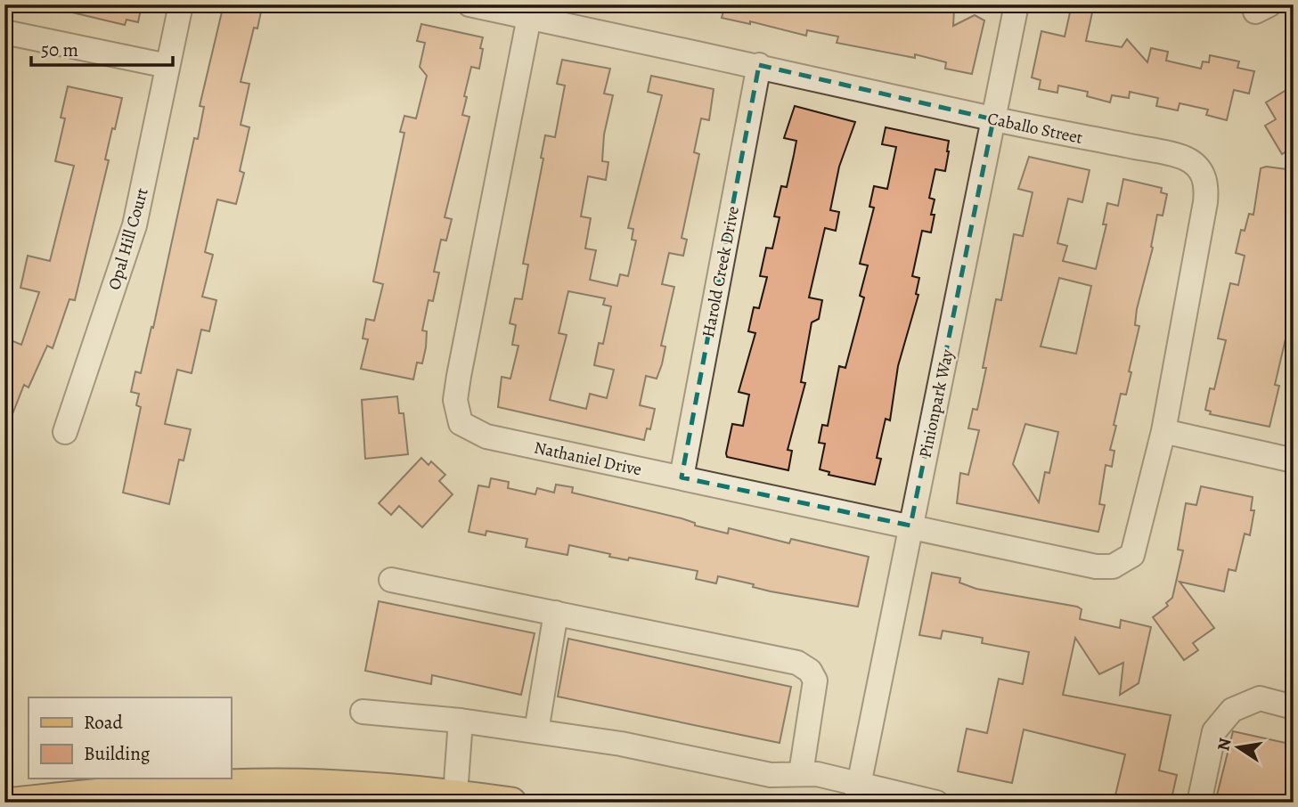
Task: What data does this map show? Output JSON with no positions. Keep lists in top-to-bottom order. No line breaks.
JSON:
{"streets":{"street":["Caballo Street","Opal Hill Court","Harold Creek Drive","Pinionpark Way","Nathaniel Drive"]},"crossings":[["Caballo Street","Harold Creek Drive"],["Caballo Street","Pinionpark Way"],["Caballo Street","Nathaniel Drive"],["Harold Creek Drive","Nathaniel Drive"],["Pinionpark Way","Nathaniel Drive"]],"legend":["Road","Building"],"scale_bar":"50 m","north":"left"}
